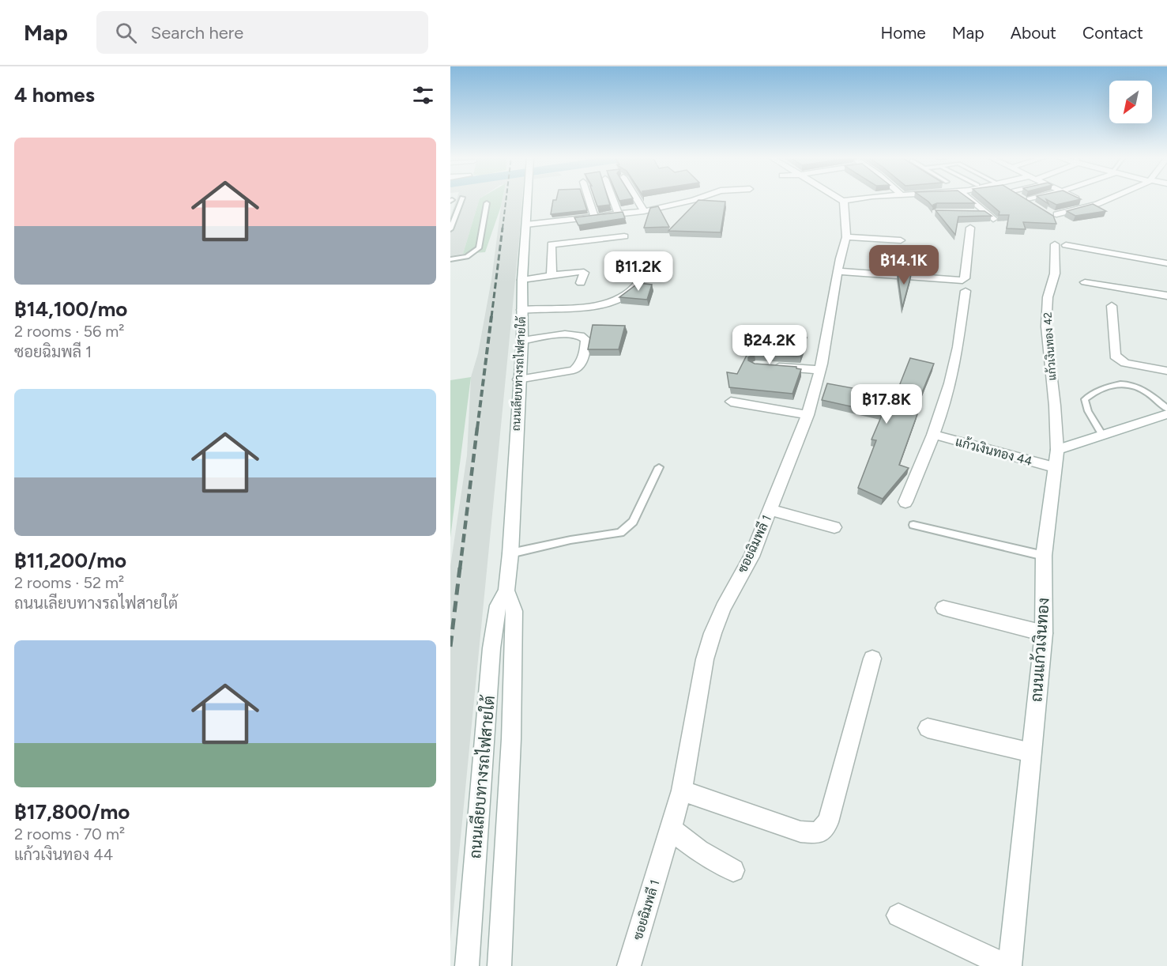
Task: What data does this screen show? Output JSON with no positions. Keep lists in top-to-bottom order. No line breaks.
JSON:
{"streets":{"street":["แก้วเงินทอง 42","ถนนเลียบทางรถไฟสายใต้","แก้วเงินทอง 44","ซอยฉิมพลี 1","ถนนแก้วเงินทอง"]},"crossings":[["แก้วเงินทอง 42","ถนนแก้วเงินทอง"],["แก้วเงินทอง 44","ถนนแก้วเงินทอง"]],"north":"bottom left","page":{"header":"Map","search":"Search here","nav":["Home","Map","About","Contact"],"heading":"4 homes","list":[{"name":"฿14,100/mo","note":"2 rooms · 56 m² · ซอยฉิมพลี 1"},{"name":"฿11,200/mo","note":"2 rooms · 52 m² · ถนนเลียบทางรถไฟสายใต้"},{"name":"฿17,800/mo","note":"2 rooms · 70 m² · แก้วเงินทอง 44"}],"price":["฿14.1K","฿11.2K","฿24.2K","฿17.8K"]}}
